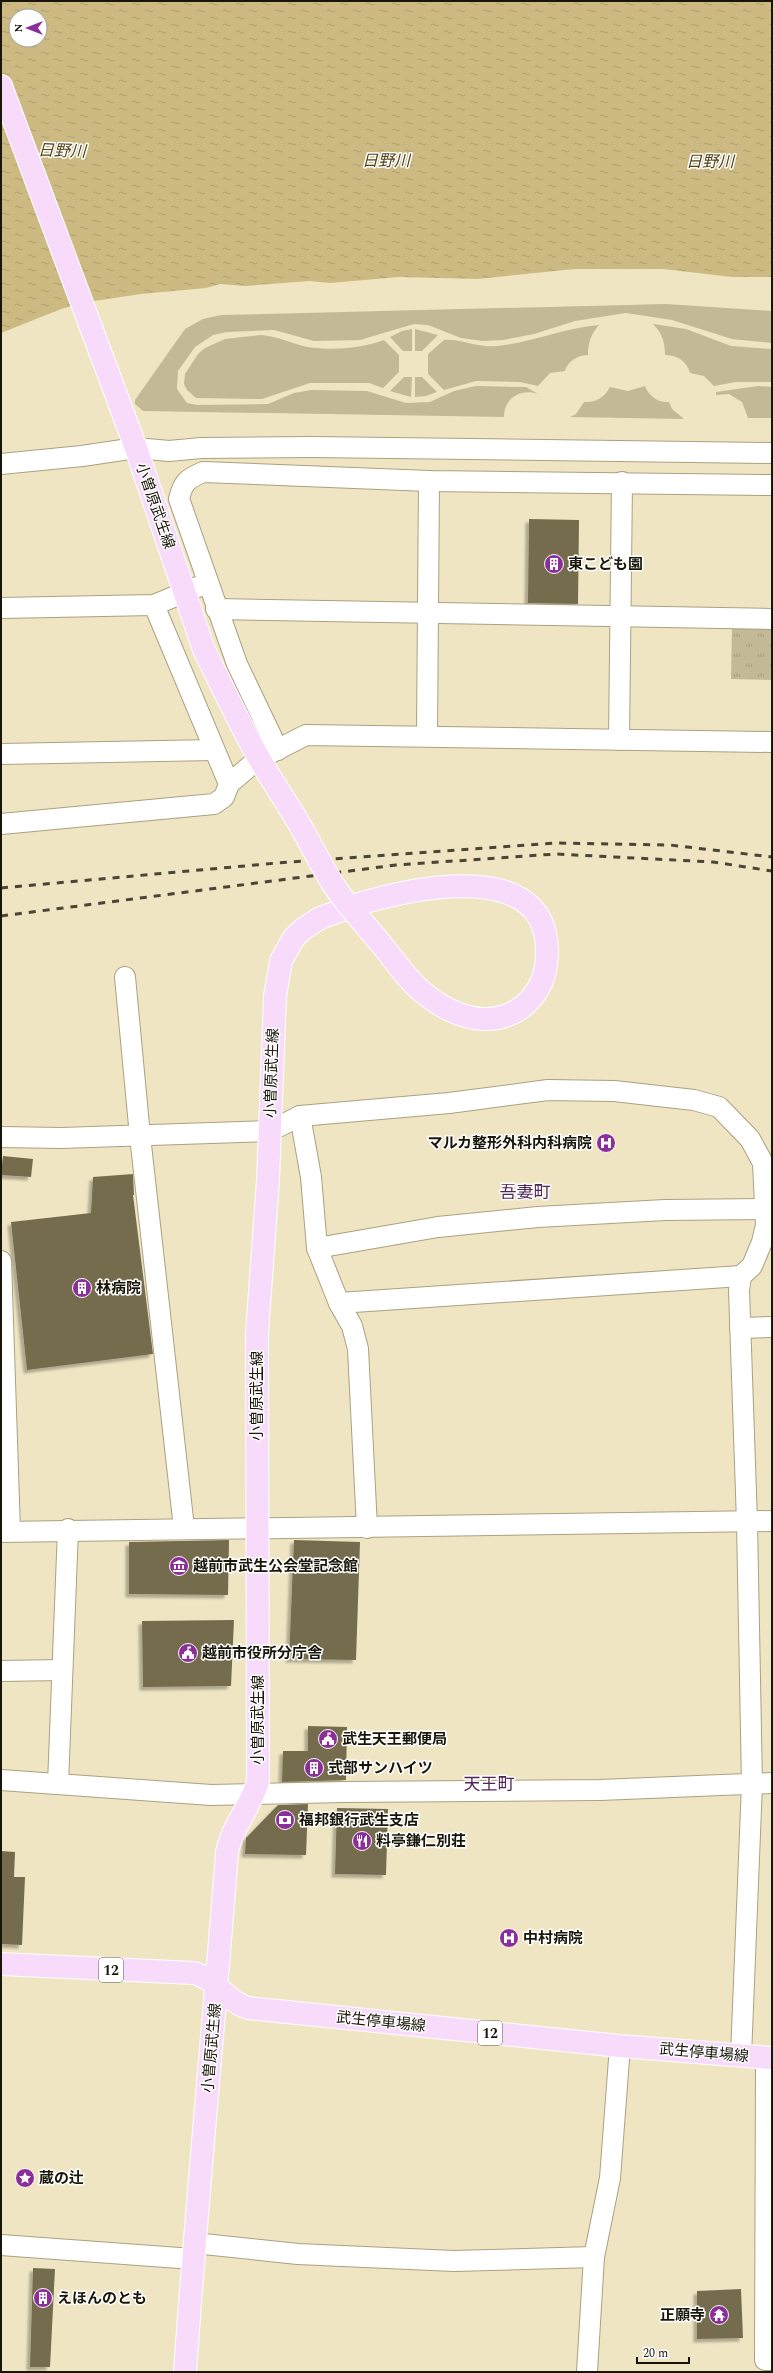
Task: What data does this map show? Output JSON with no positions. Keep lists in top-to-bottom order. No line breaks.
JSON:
{"streets":{"main road":["小曽原武生線","12","武生停車場線"]},"crossings":[["小曽原武生線","武生停車場線"]],"districts":["吾妻町","天王町"],"water":["日野川"],"places":{"building":["東こども園","林病院","式部サンハイツ","えほんのとも"],"hospital":["マルカ整形外科内科病院","中村病院"],"museum":["越前市武生公会堂記念館"],"public building":["越前市役所分庁舎","武生天王郵便局"],"bank":["福邦銀行武生支店"],"restaurant":["料亭鎌仁別荘"],"place":["蔵の辻"],"temple":["正願寺"]},"scale_bar":"20 m","north":"left"}
